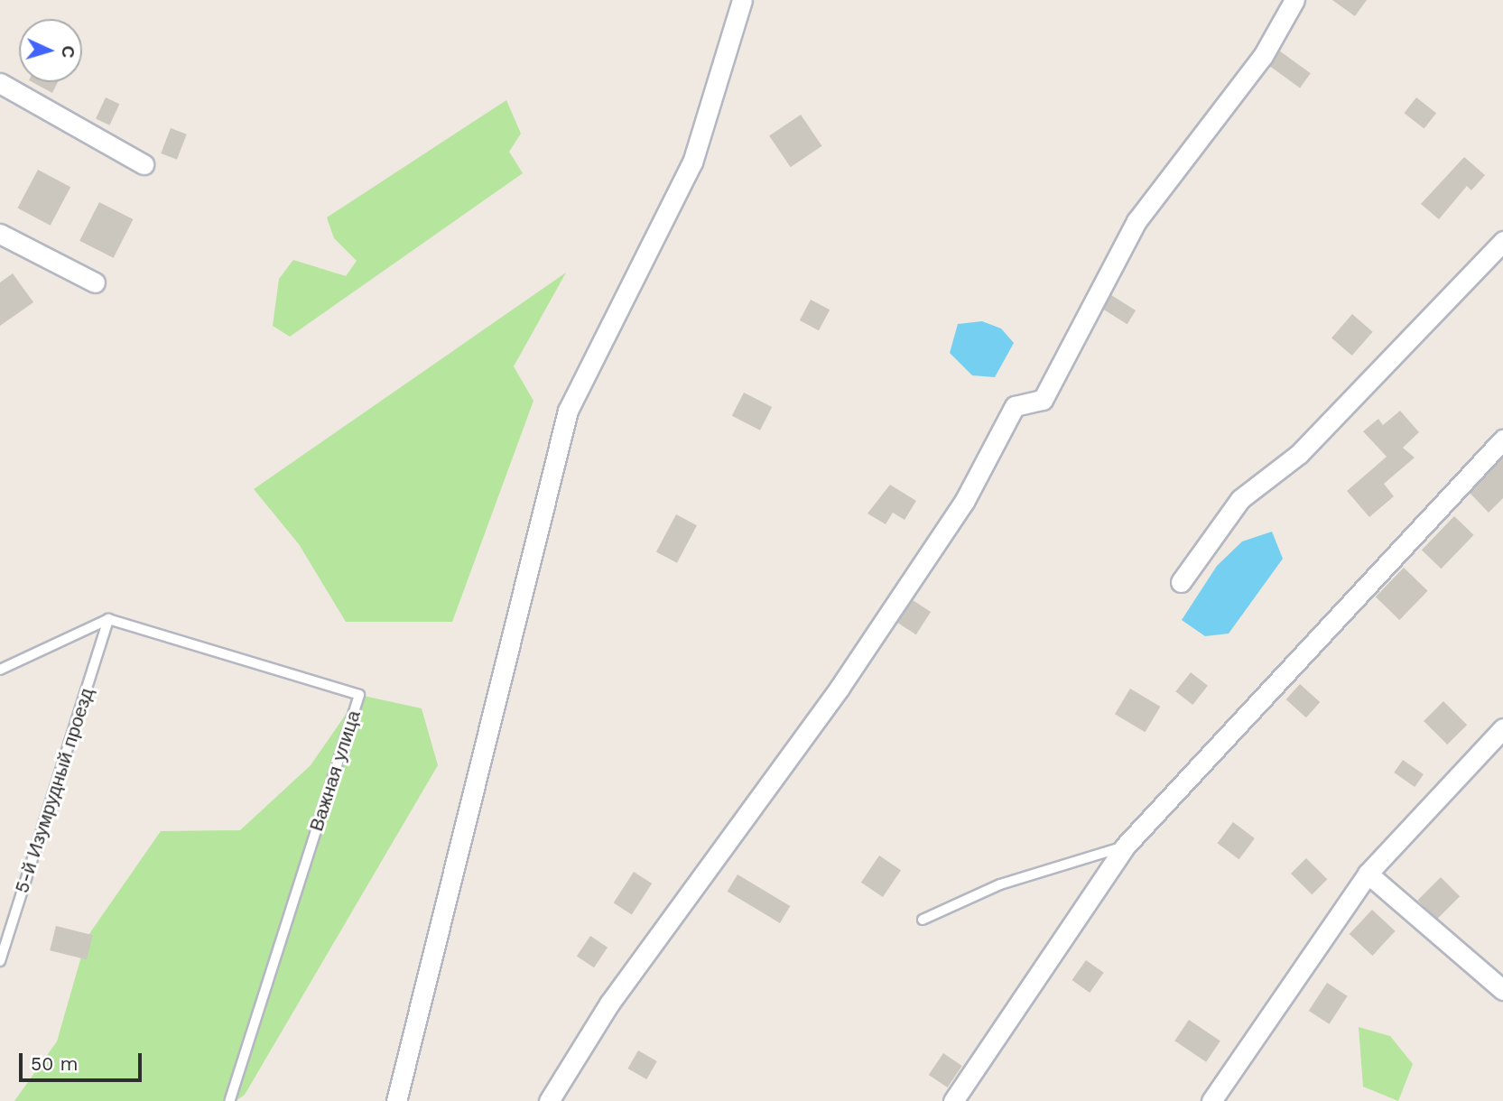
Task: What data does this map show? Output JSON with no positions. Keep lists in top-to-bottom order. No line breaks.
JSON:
{"streets":{"lane":["Важная улица","5-й Изумрудный проезд"]},"crossings":[["Важная улица","5-й Изумрудный проезд"]],"scale_bar":"50 m","north":"right"}
